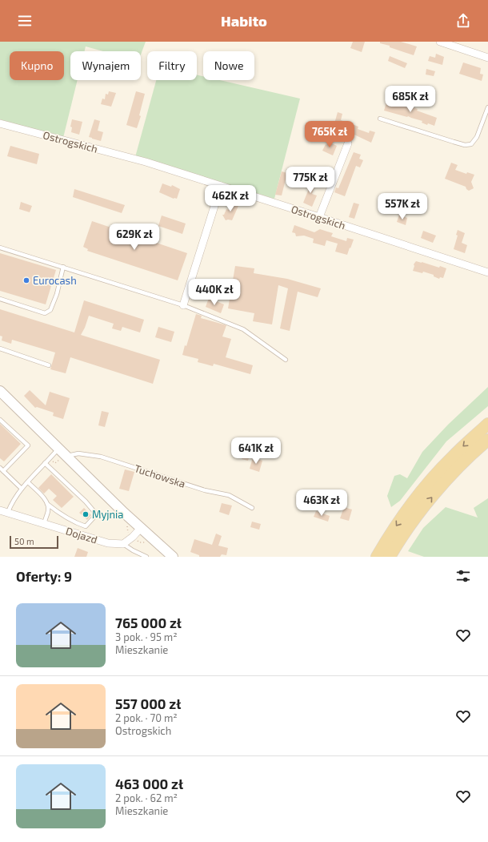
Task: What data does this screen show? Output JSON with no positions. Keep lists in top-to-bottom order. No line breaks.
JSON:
{"streets":{"street":["Ostrogskich","Dojazd"],"lane":["Tuchowska"]},"places":["Eurocash","Myjnia"],"scale_bar":"50 m","page":{"header":"Habito","chip":["Kupno","Wynajem","Filtry","Nowe"],"price":["685K zł","765K zł","775K zł","462K zł","557K zł","629K zł","440K zł","641K zł","463K zł"],"scale":"50 m","heading":"Oferty: 9","list":[{"name":"765 000 zł","note":"3 pok. · 95 m² · Mieszkanie"},{"name":"557 000 zł","note":"2 pok. · 70 m² · Ostrogskich"},{"name":"463 000 zł","note":"2 pok. · 62 m² · Mieszkanie"}]}}
